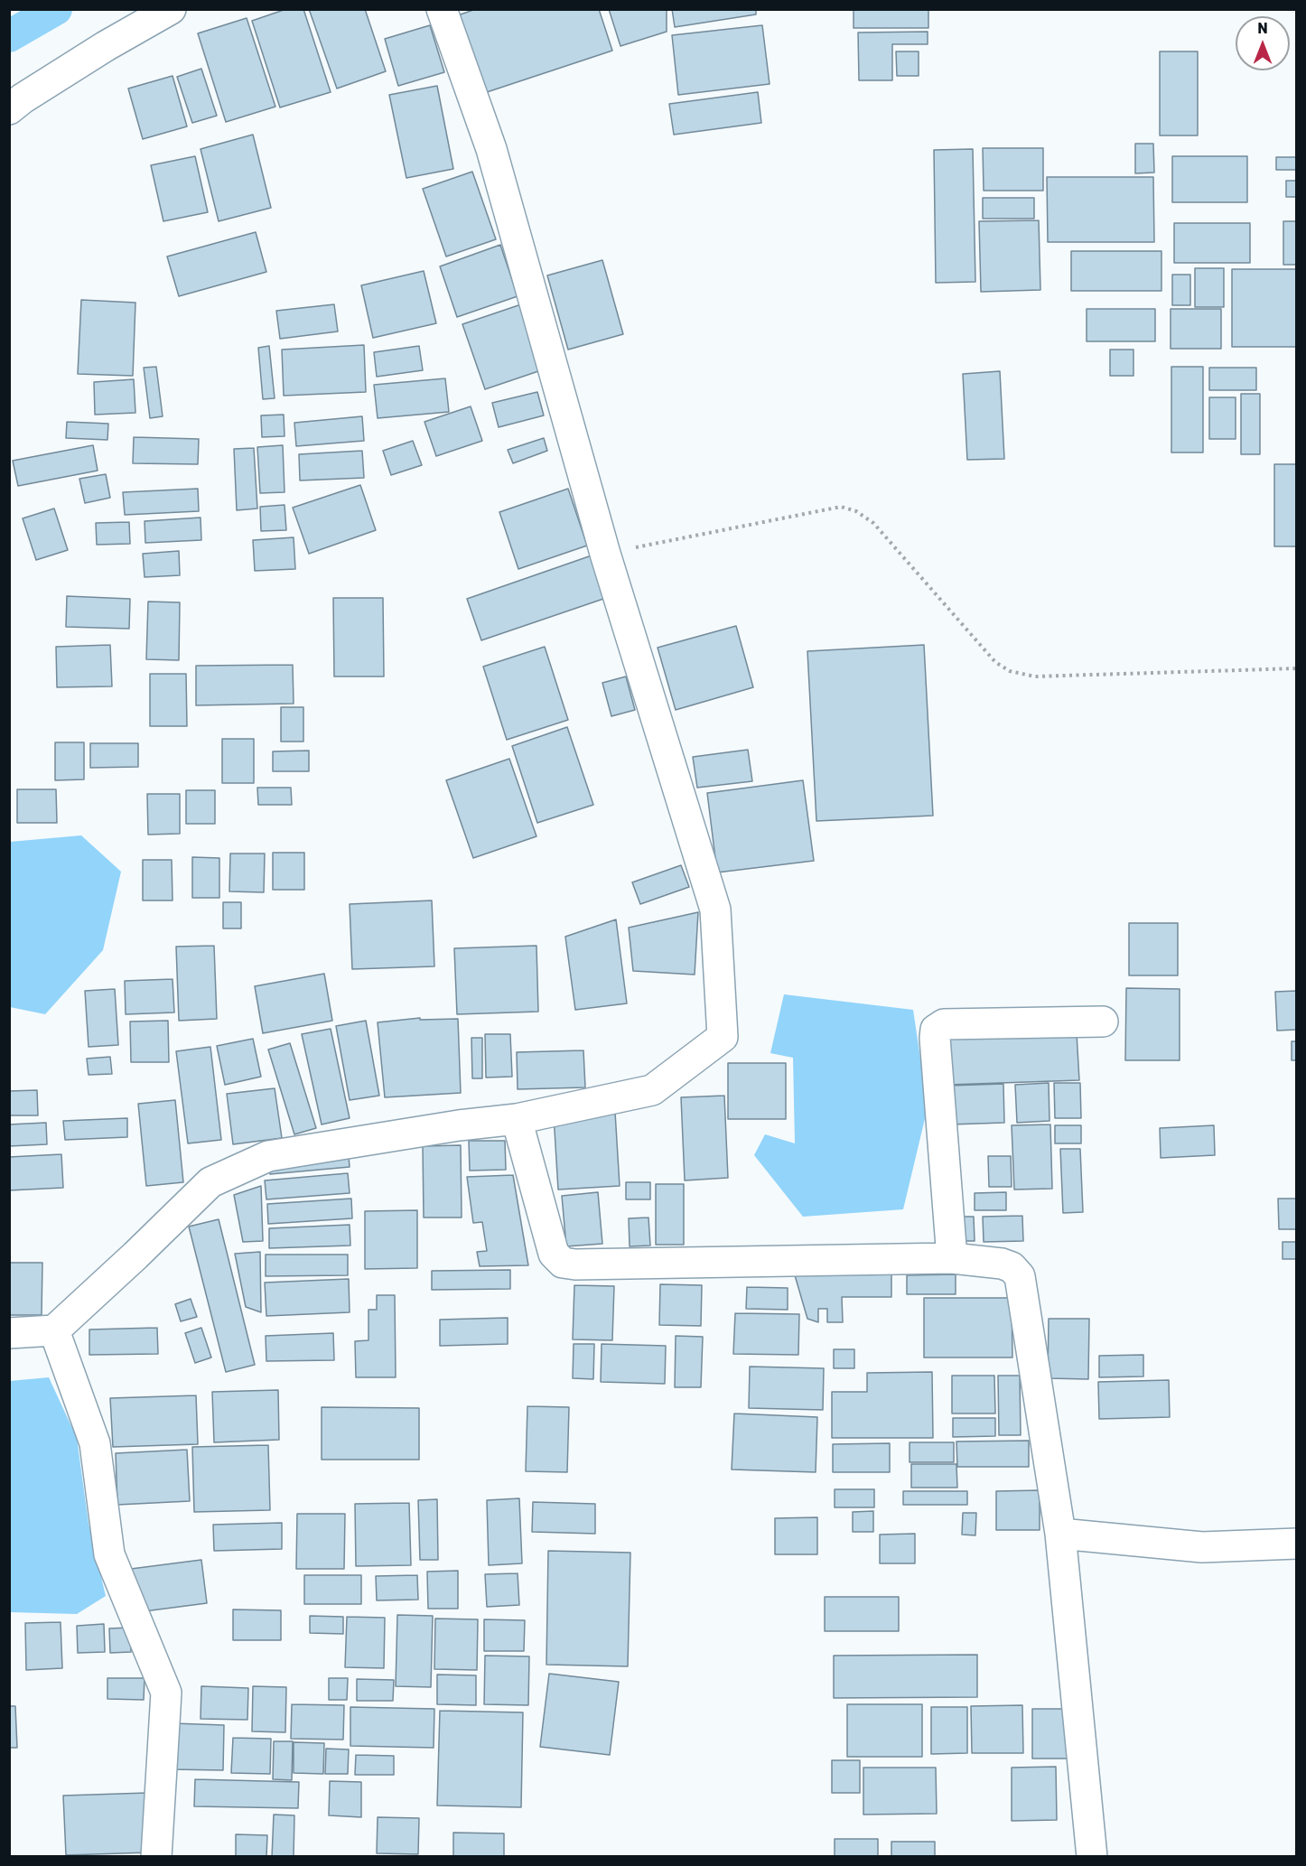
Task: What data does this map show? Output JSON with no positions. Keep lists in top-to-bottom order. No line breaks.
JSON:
{"north":"top"}
